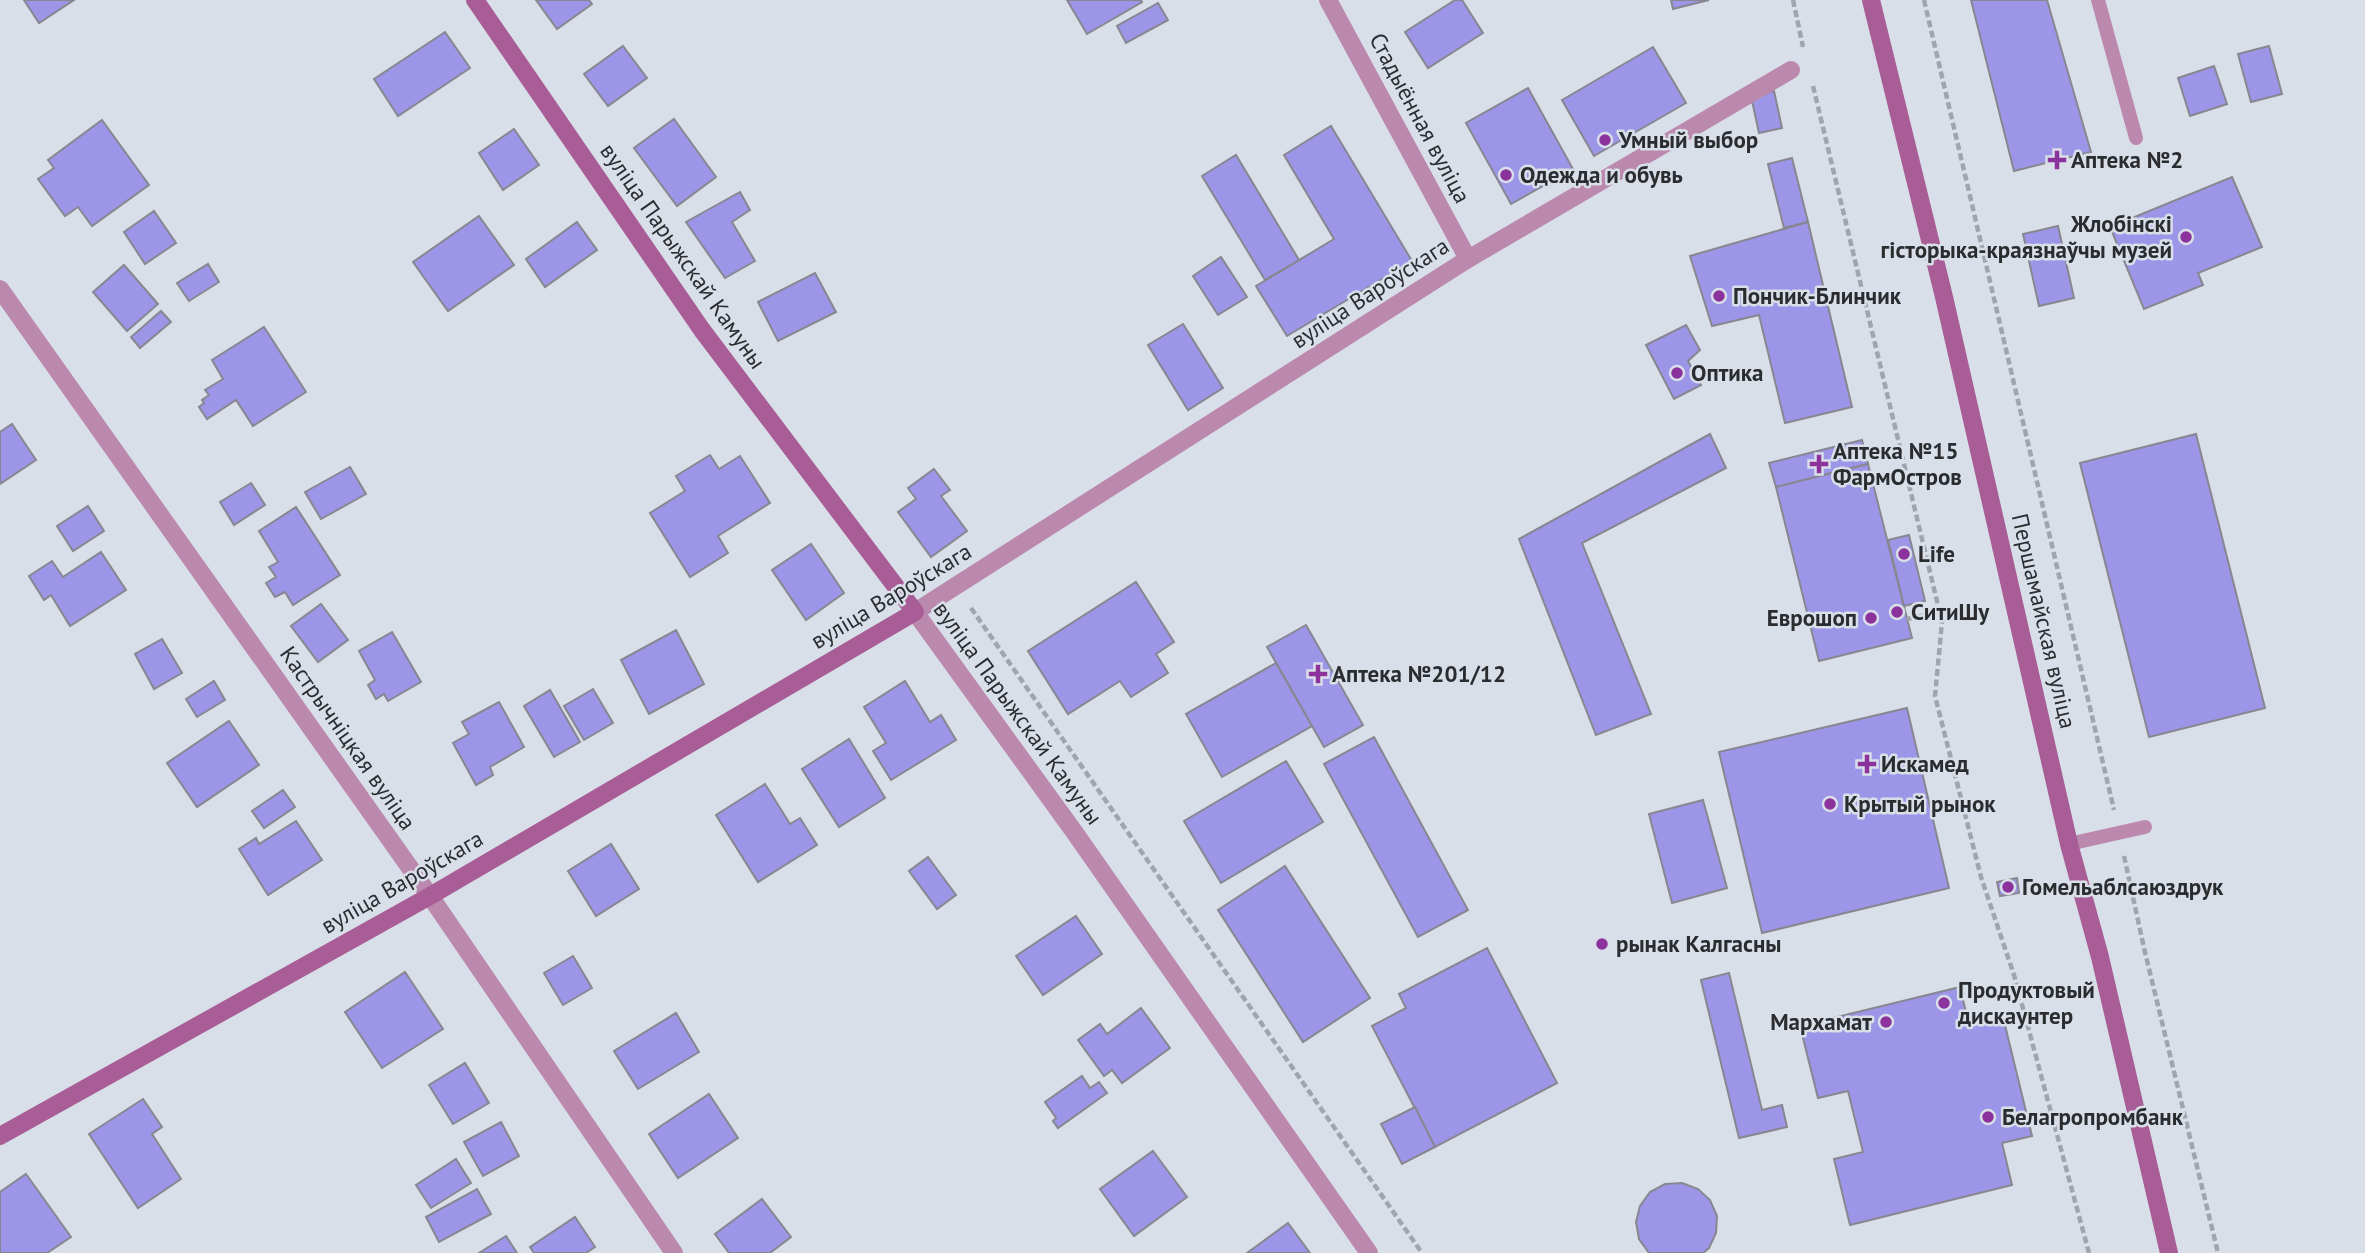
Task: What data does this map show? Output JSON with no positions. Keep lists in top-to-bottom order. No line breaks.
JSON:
{"streets":{"street":["Стадыённая вуліца","вуліца Парыжскай Камуны","вуліца Вароўскага","Першамайская вуліца","Кастрычніцкая вуліца"]},"crossings":[["Стадыённая вуліца","вуліца Вароўскага"],["вуліца Парыжскай Камуны","вуліца Вароўскага"],["вуліца Вароўскага","Кастрычніцкая вуліца"]],"places":{"other":["Умный выбор","Одежда и обувь","Жлобінскі гісторыка-краязнаўчы музей","Пончик-Блинчик","Оптика","Life","СитиШу","Еврошоп","Крытый рынок","Гомельаблсаюздрук","рынак Калгасны","Продуктовый дискаунтер","Мархамат","Белагропромбанк"],"health":["Аптека №2","Аптека №15 ФармОстров","Аптека №201/12","Искамед"]}}
